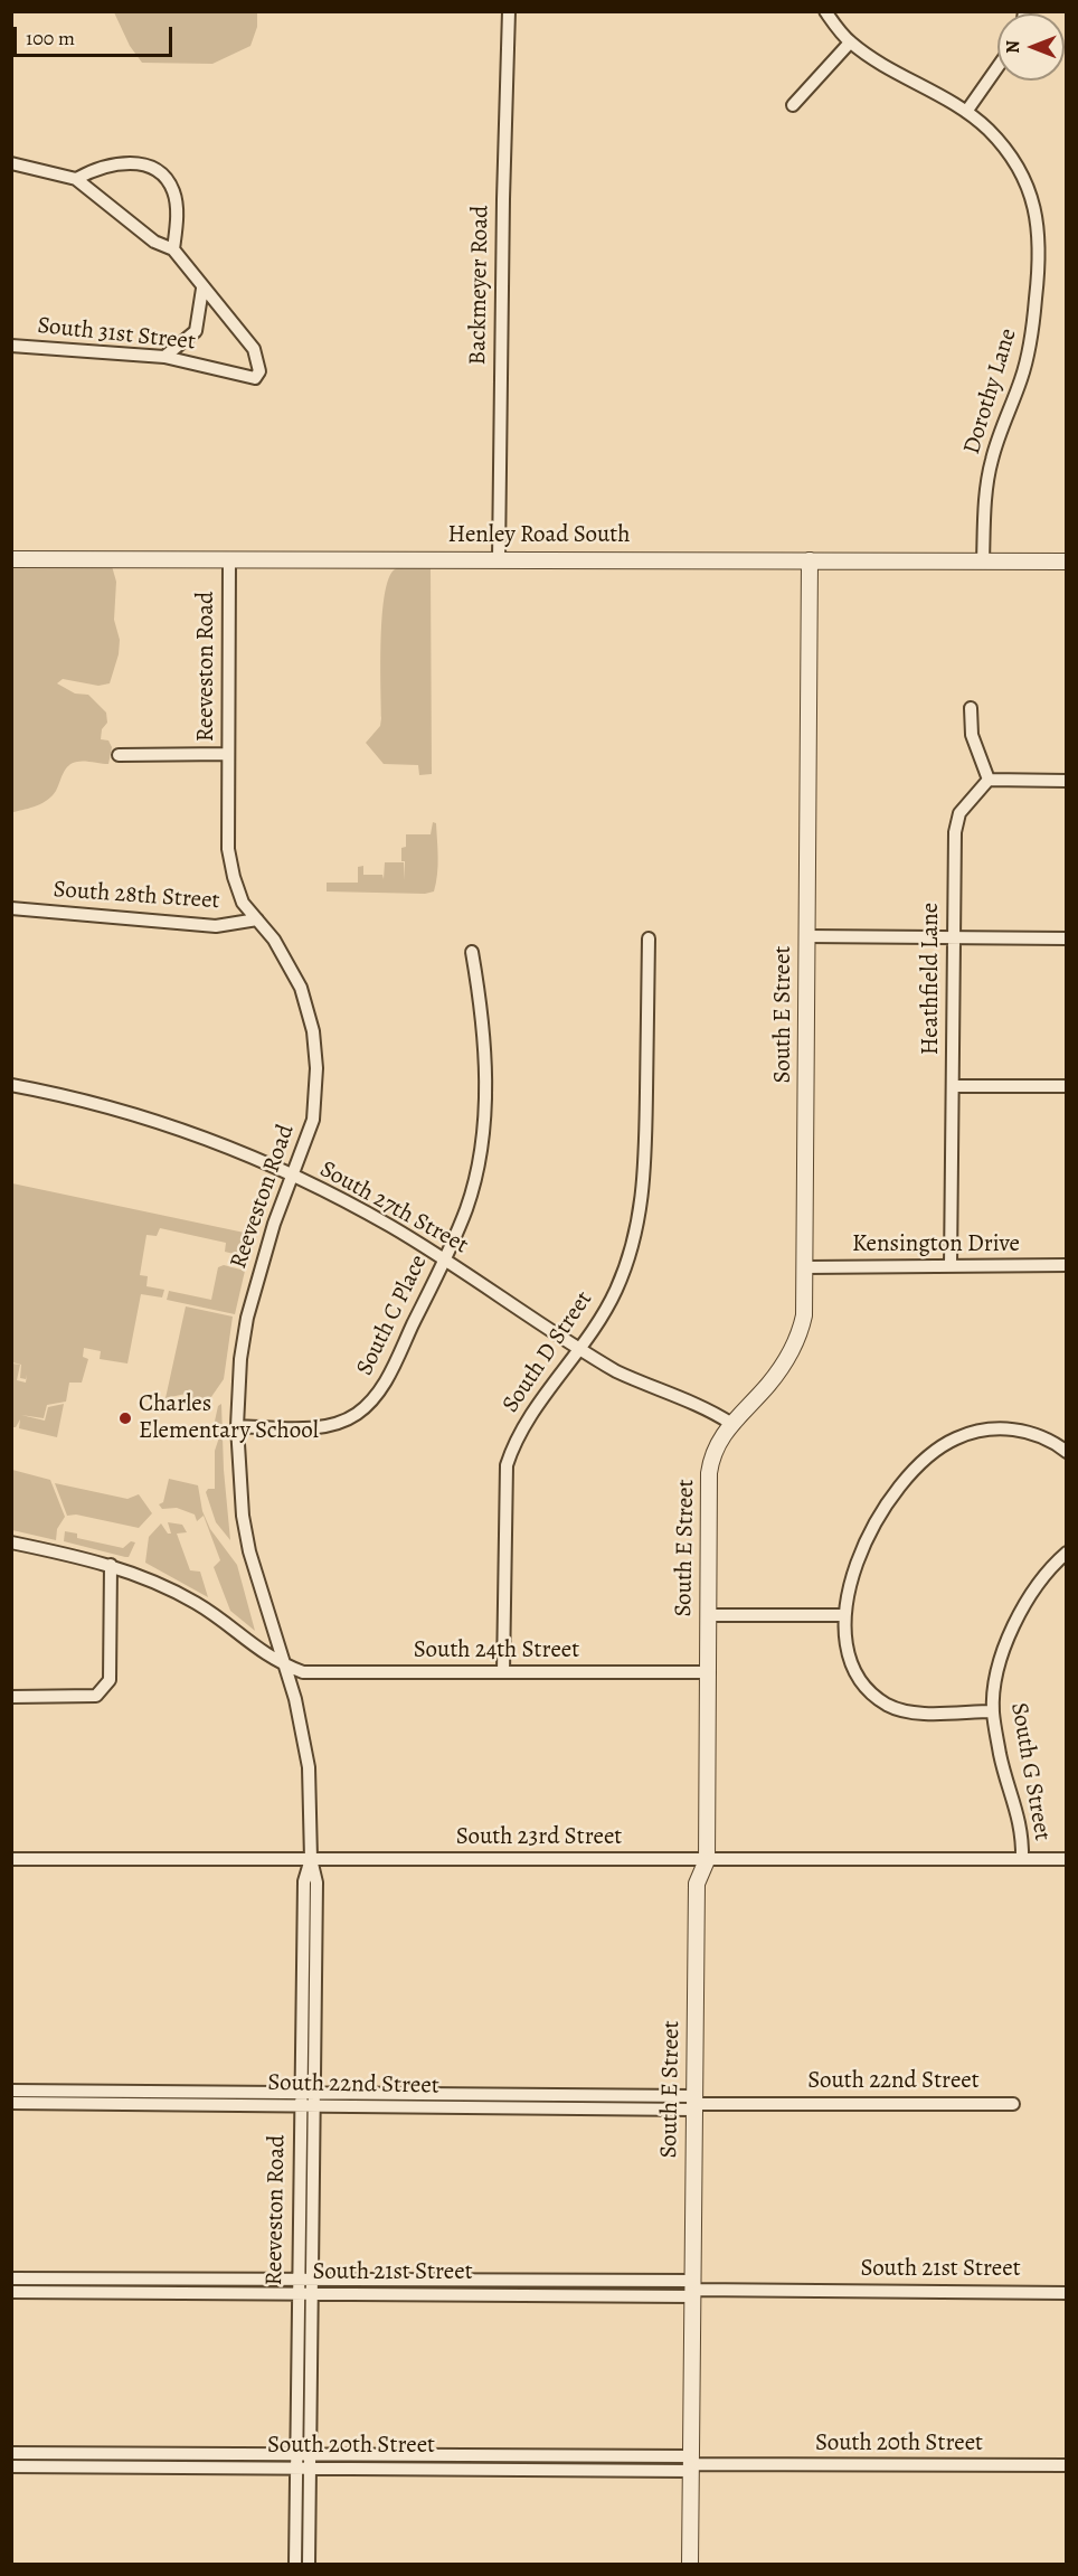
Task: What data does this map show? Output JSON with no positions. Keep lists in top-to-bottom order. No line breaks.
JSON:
{"streets":{"street":["Backmeyer Road","South 31st Street","Dorothy Lane","Henley Road South","Reeveston Road","South 28th Street","Heathfield Lane","South E Street","South 27th Street","Kensington Drive","South C Place","South D Street","South 24th Street","South G Street","South 23rd Street","South 22nd Street","South 21st Street","South 20th Street"]},"crossings":[["Backmeyer Road","Henley Road South"],["Dorothy Lane","Henley Road South"],["Henley Road South","Reeveston Road"],["Henley Road South","South E Street"],["Reeveston Road","South 28th Street"],["Reeveston Road","South 27th Street"],["Reeveston Road","South C Place"],["Reeveston Road","South 24th Street"],["Reeveston Road","South 23rd Street"],["Reeveston Road","South 22nd Street"],["Reeveston Road","South 21st Street"],["Reeveston Road","South 20th Street"],["Heathfield Lane","Kensington Drive"],["South E Street","South 27th Street"],["South E Street","Kensington Drive"],["South E Street","South 24th Street"],["South E Street","South 23rd Street"],["South E Street","South 22nd Street"],["South E Street","South 21st Street"],["South E Street","South 20th Street"],["South 27th Street","South C Place"],["South 27th Street","South D Street"],["South D Street","South 24th Street"],["South G Street","South 23rd Street"]],"places":["Charles Elementary School"],"scale_bar":"100 m","north":"left"}
